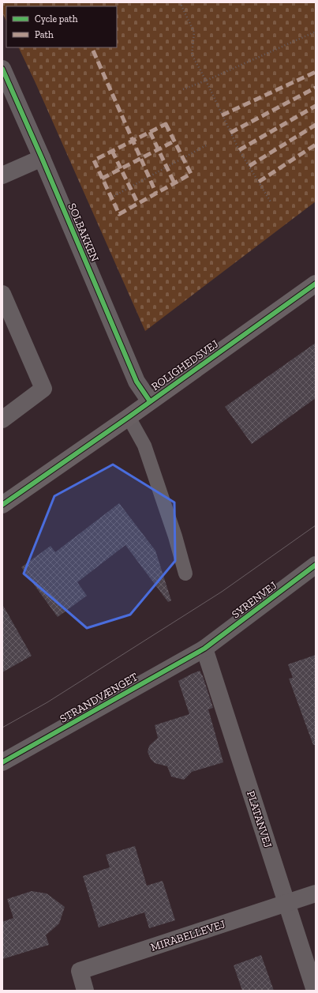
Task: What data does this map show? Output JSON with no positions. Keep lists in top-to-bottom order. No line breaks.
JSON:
{"streets":{"street":["SOLBAKKEN","ROLIGHEDSVEJ","SYRENVEJ","STRANDVÆNGET","PLATANVEJ","MIRABELLEVEJ"]},"crossings":[["SOLBAKKEN","ROLIGHEDSVEJ"],["SYRENVEJ","STRANDVÆNGET"],["SYRENVEJ","PLATANVEJ"],["STRANDVÆNGET","PLATANVEJ"],["PLATANVEJ","MIRABELLEVEJ"]],"legend":["Cycle path","Path"]}
